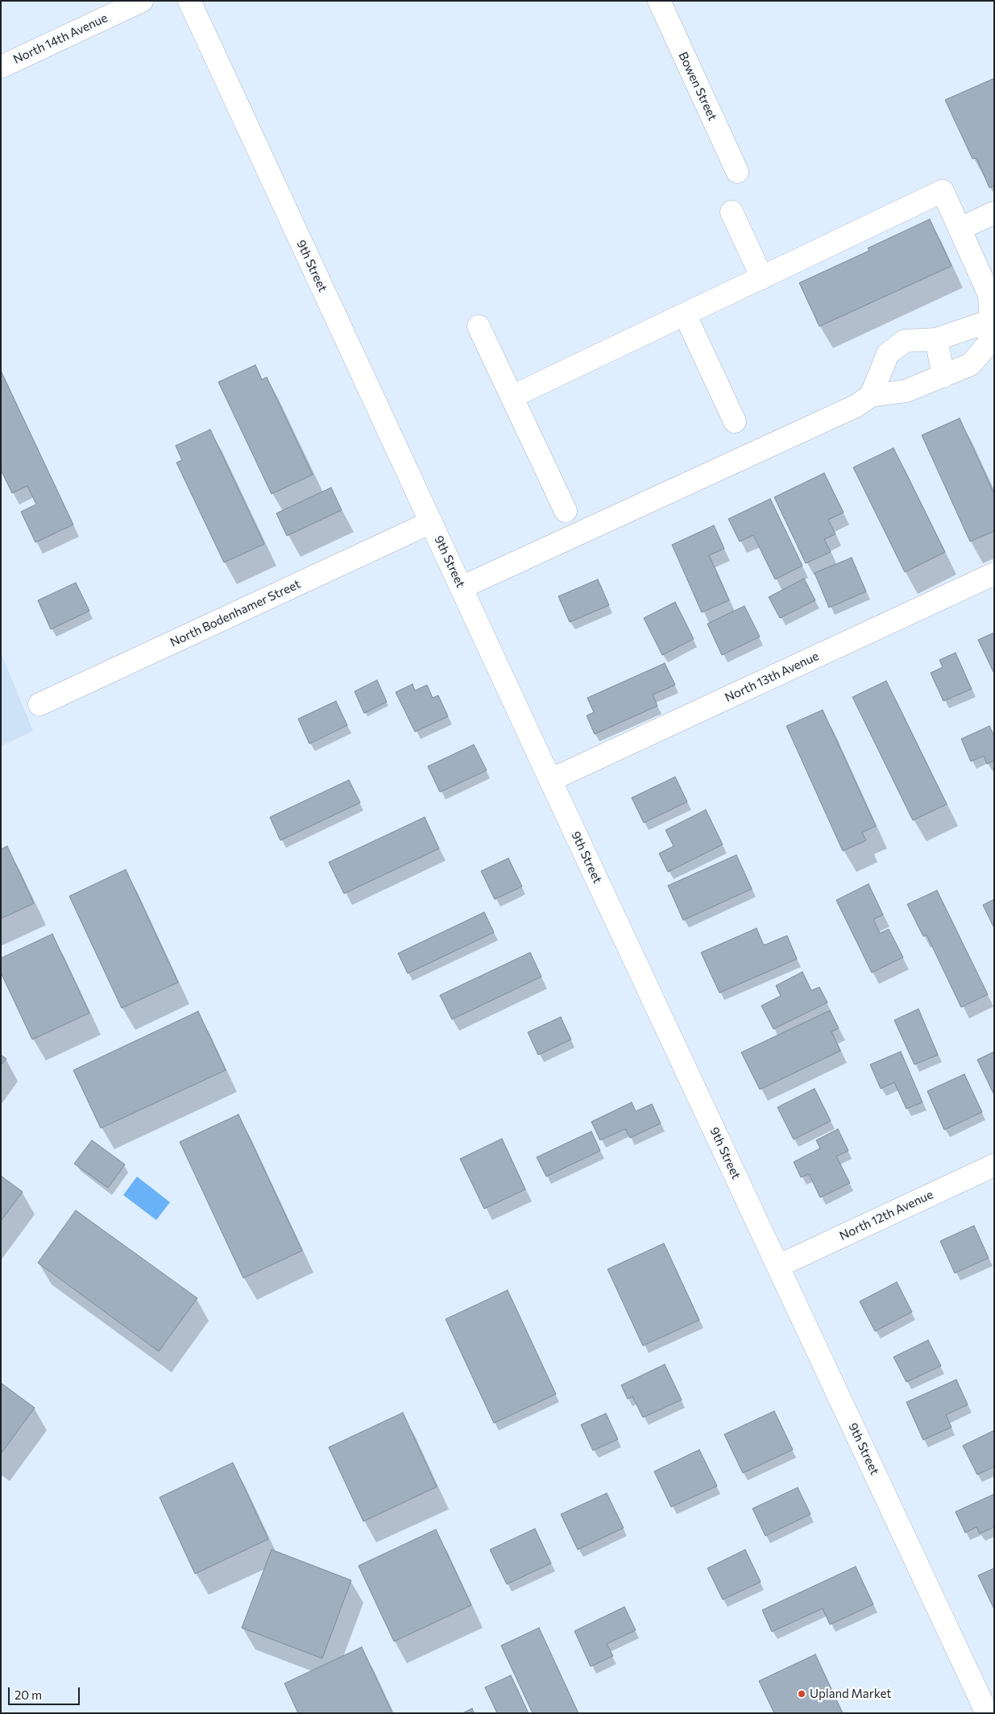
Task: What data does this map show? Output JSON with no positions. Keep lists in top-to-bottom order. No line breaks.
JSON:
{"streets":{"street":["North 14th Avenue","Bowen Street","9th Street","North Bodenhamer Street","North 13th Avenue","North 12th Avenue"]},"crossings":[["9th Street","North Bodenhamer Street"],["9th Street","North 13th Avenue"],["9th Street","North 12th Avenue"]],"places":["Upland Market"],"scale_bar":"20 m"}
